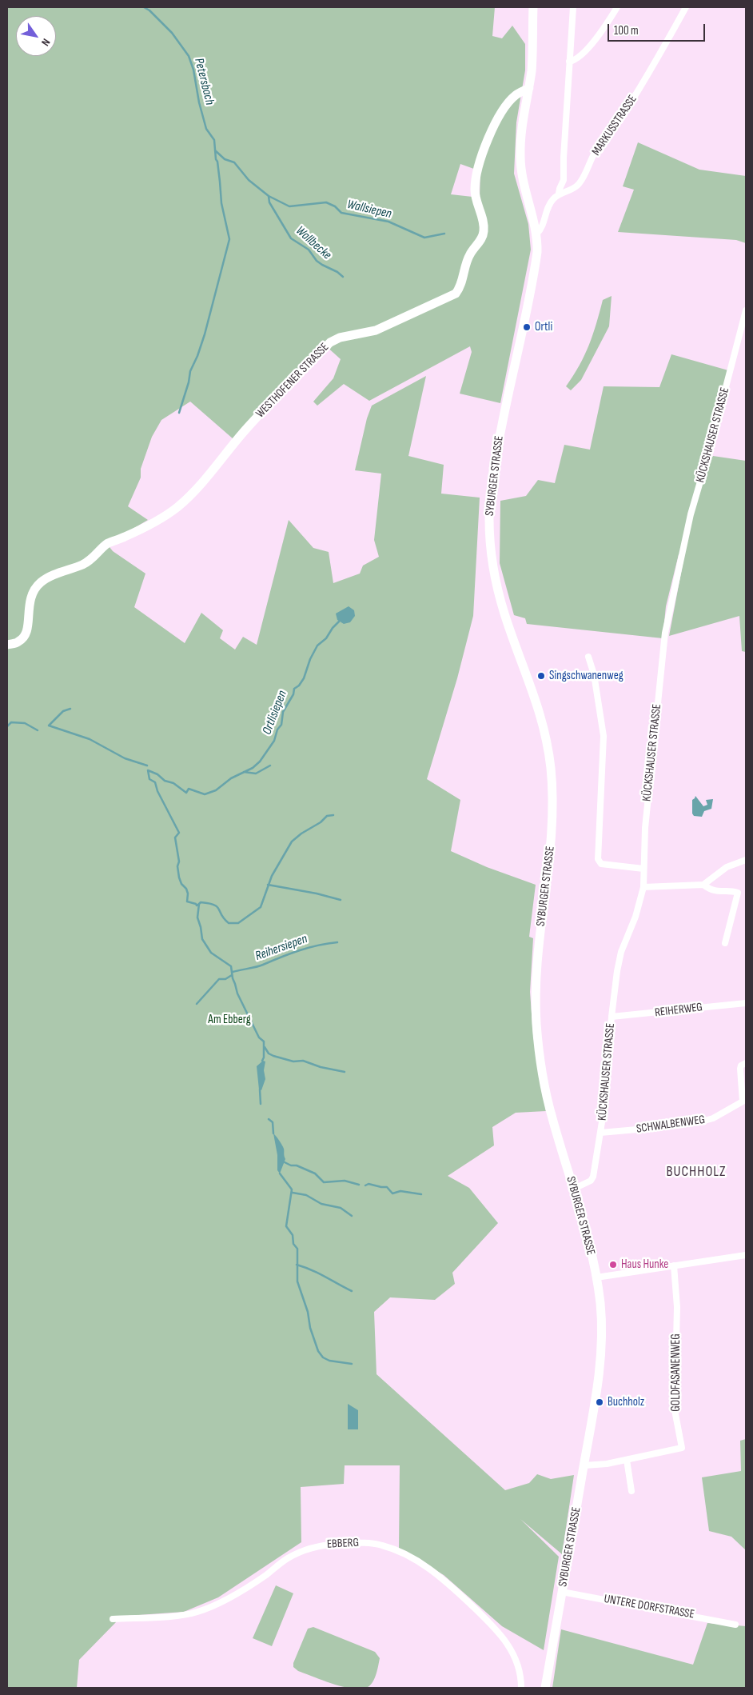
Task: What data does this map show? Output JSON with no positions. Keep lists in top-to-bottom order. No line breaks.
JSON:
{"streets":{"street":["MARKUSSTRASSE","WESTHOFENER STRASSE","KÜCKSHAUSER STRASSE","SYBURGER STRASSE","REIHERWEG","SCHWALBENWEG","GOLDFASANENWEG","EBBERG","UNTERE DORFSTRASSE"]},"crossings":[["WESTHOFENER STRASSE","SYBURGER STRASSE"],["KÜCKSHAUSER STRASSE","SYBURGER STRASSE"],["KÜCKSHAUSER STRASSE","REIHERWEG"],["KÜCKSHAUSER STRASSE","SCHWALBENWEG"],["SYBURGER STRASSE","GOLDFASANENWEG"],["SYBURGER STRASSE","UNTERE DORFSTRASSE"]],"districts":["BUCHHOLZ"],"water":["Petersbach","Wallsiepen","Wallbecke","Ortlisiepen","Reihersiepen"],"parks":["Am Ebberg"],"places":["Ortli","Singschwanenweg","Haus Hunke","Buchholz"],"scale_bar":"100 m","north":"bottom right"}
